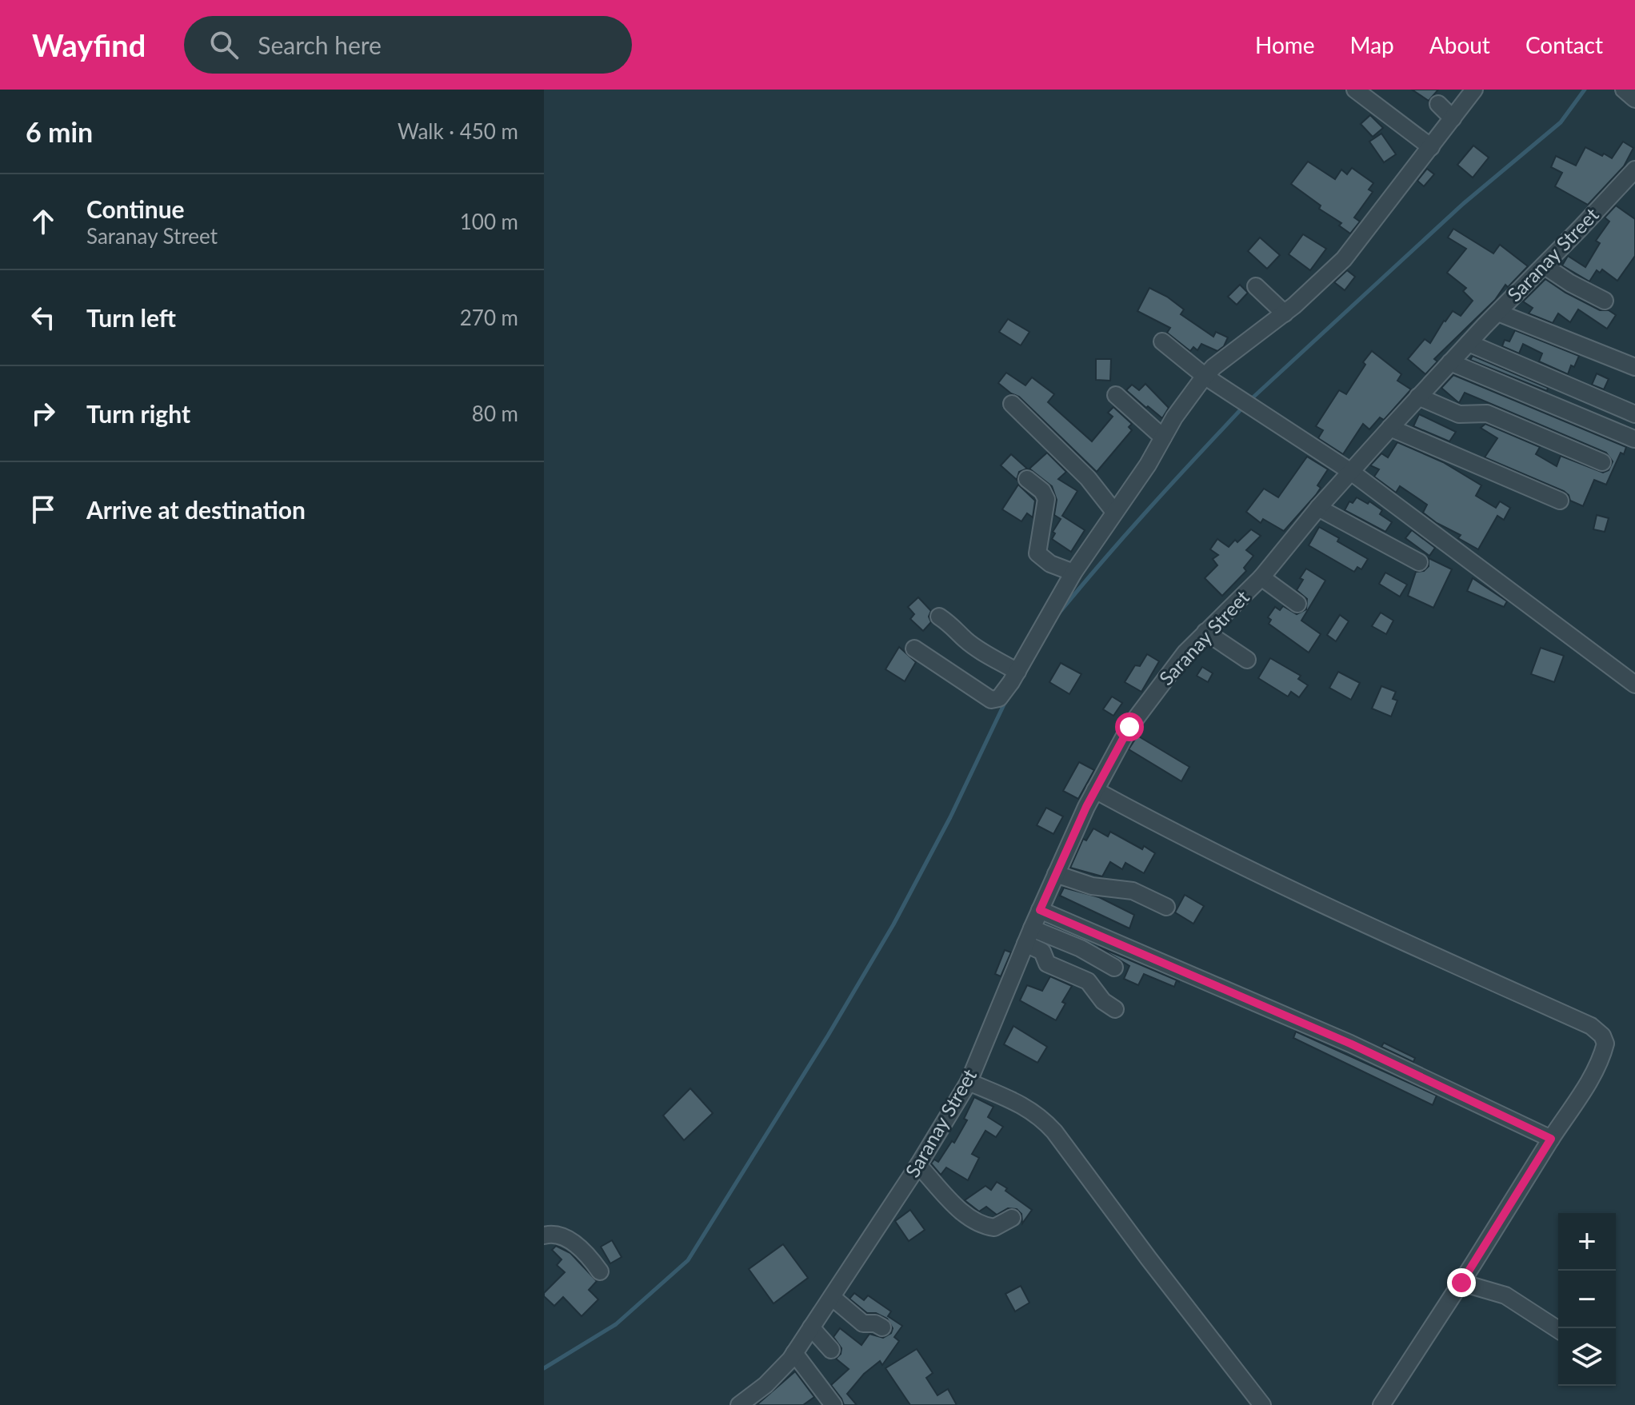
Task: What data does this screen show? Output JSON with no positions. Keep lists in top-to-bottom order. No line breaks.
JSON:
{"streets":{"street":["Saranay Street"]},"page":{"header":"Wayfind","search":"Search here","nav":["Home","Map","About","Contact"],"heading":["6 min","Walk · 450 m"],"list":[["Continue","Saranay Street","100 m"],["Turn left","270 m"],["Turn right","80 m"],"Arrive at destination"],"map_buttons":["+","−"]}}
